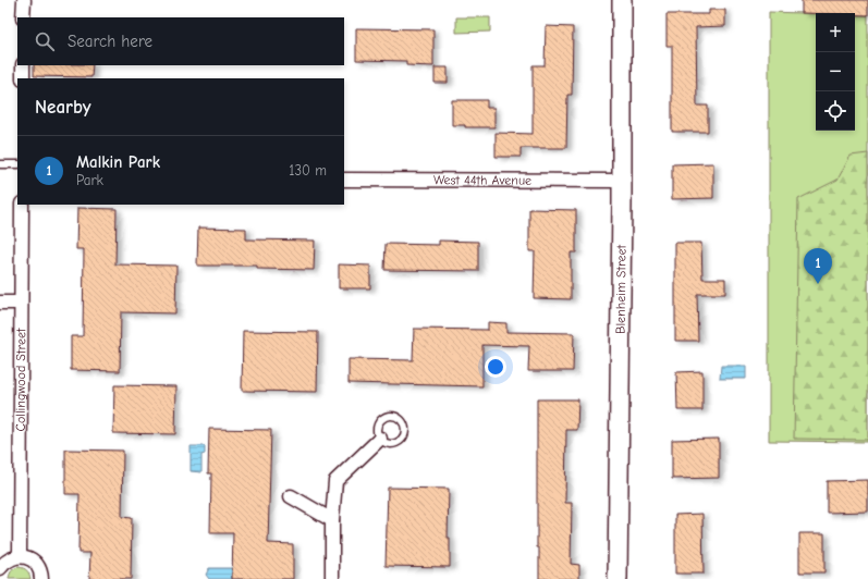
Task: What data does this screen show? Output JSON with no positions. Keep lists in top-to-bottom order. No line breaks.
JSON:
{"streets":{"street":["West 44th Avenue","Blenheim Street","Collingwood Street"]},"crossings":[["West 44th Avenue","Blenheim Street"]],"page":{"map_buttons":["+","−"],"search":"Search here","heading":"Nearby","list":[{"mark":"1","name":"Malkin Park","note":"Park","value":"130 m"}],"pins":"1"}}
